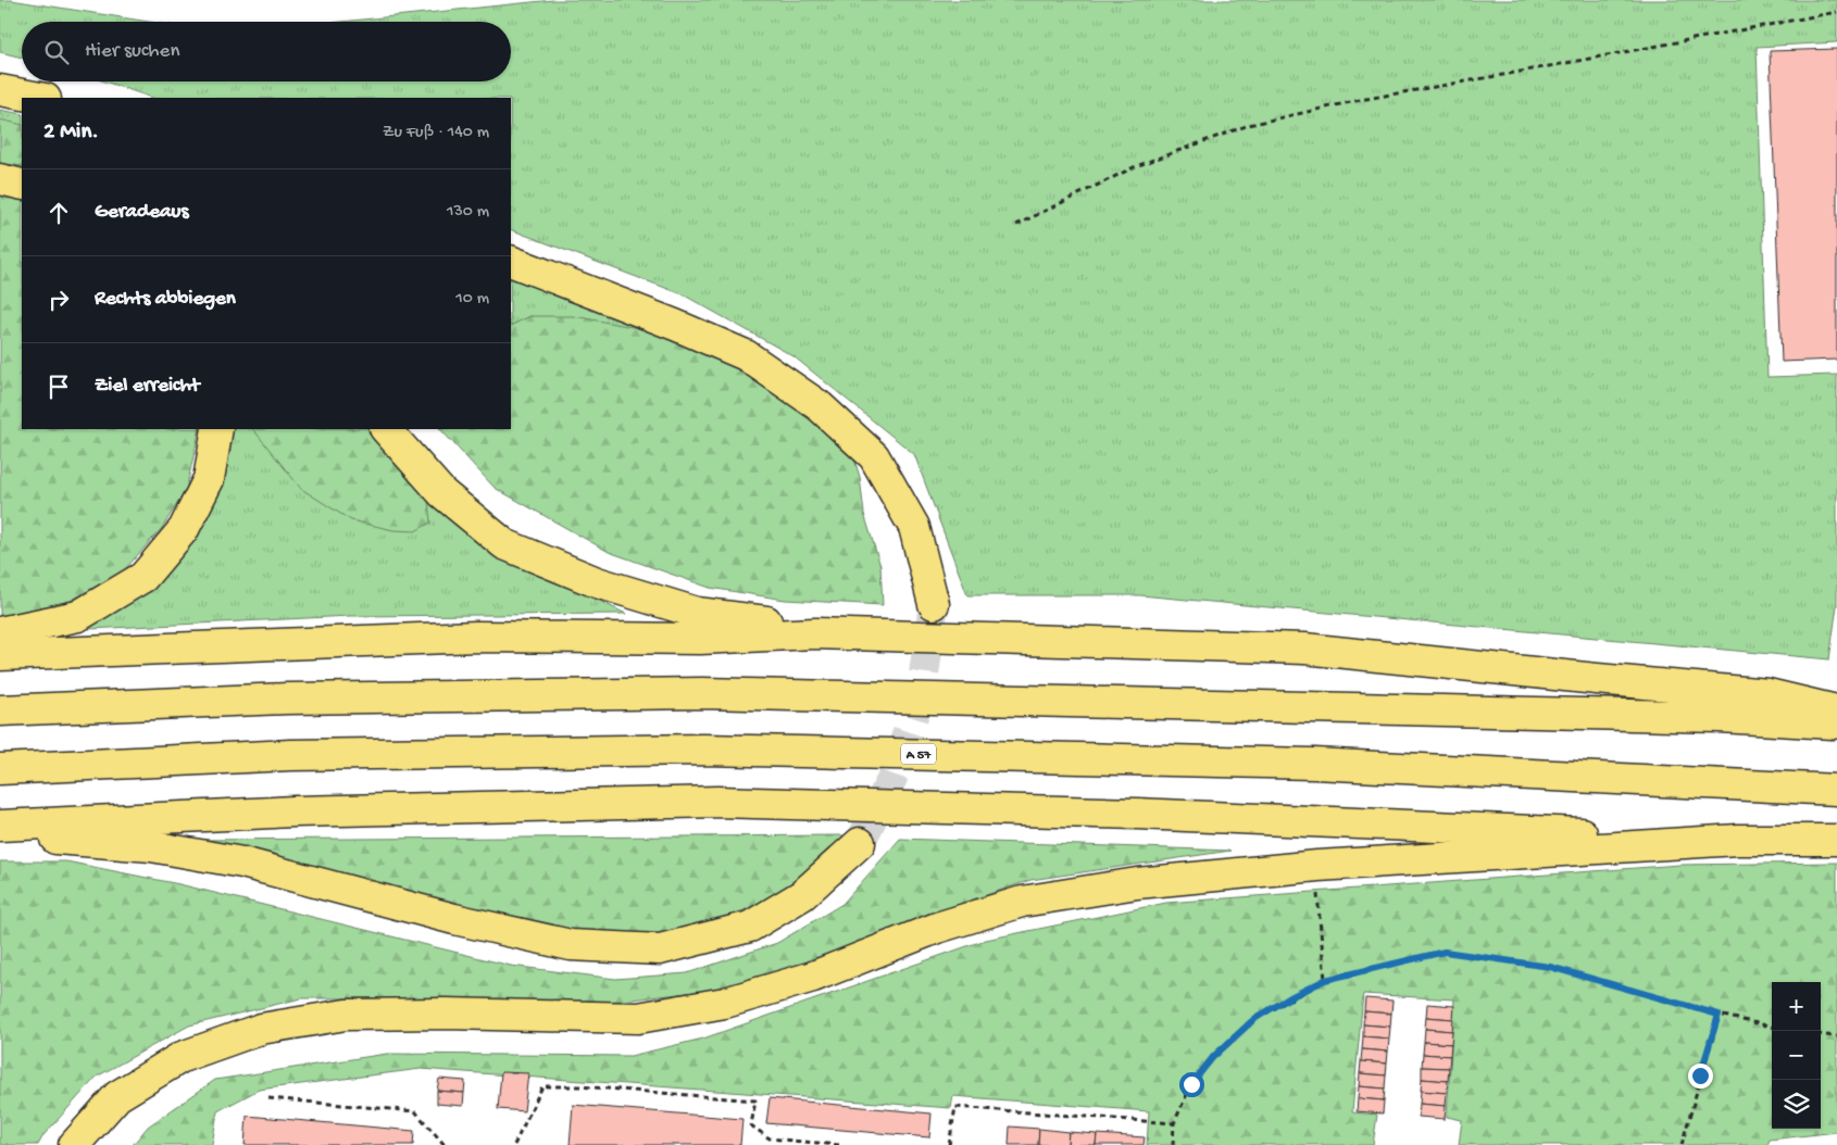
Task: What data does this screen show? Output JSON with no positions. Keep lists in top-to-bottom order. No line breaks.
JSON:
{"streets":{"highway":["A 57"]},"page":{"search":"Hier suchen","heading":["2 Min.","Zu Fuß · 140 m"],"list":[["Geradeaus","130 m"],["Rechts abbiegen","10 m"],"Ziel erreicht"],"map_buttons":["+","−"]}}
